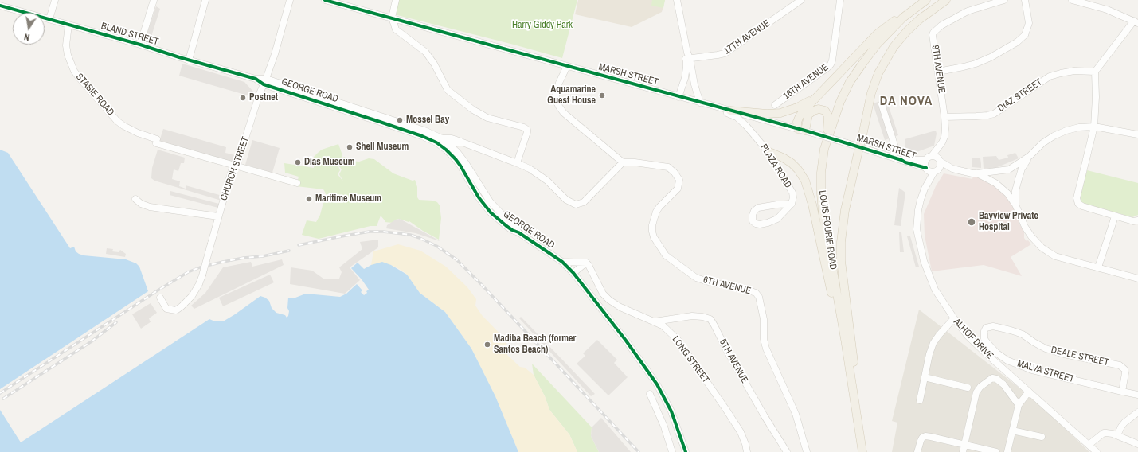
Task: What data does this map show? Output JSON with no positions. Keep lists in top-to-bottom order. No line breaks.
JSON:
{"streets":{"main road":["LOUIS FOURIE ROAD"],"street":["BLAND STREET","17TH AVENUE","9TH AVENUE","MARSH STREET","16TH AVENUE","GEORGE ROAD","STASIE ROAD","DIAZ STREET","PLAZA ROAD","CHURCH STREET","6TH AVENUE","ALHOF DRIVE","DEALE STREET","LONG STREET","5TH AVENUE","MALVA STREET"]},"crossings":[["BLAND STREET","GEORGE ROAD"],["BLAND STREET","STASIE ROAD"],["BLAND STREET","CHURCH STREET"],["9TH AVENUE","MARSH STREET"],["9TH AVENUE","DIAZ STREET"],["9TH AVENUE","ALHOF DRIVE"],["MARSH STREET","PLAZA ROAD"],["MARSH STREET","ALHOF DRIVE"],["GEORGE ROAD","CHURCH STREET"],["STASIE ROAD","CHURCH STREET"],["DEALE STREET","MALVA STREET"],["LONG STREET","5TH AVENUE"]],"districts":["DA NOVA"],"parks":["Harry Giddy Park"],"places":["Aquamarine Guest House","Postnet","Mossel Bay","Shell Museum","Dias Museum","Maritime Museum","Bayview Private Hospital","Madiba Beach (former Santos Beach)"],"north":"bottom"}
